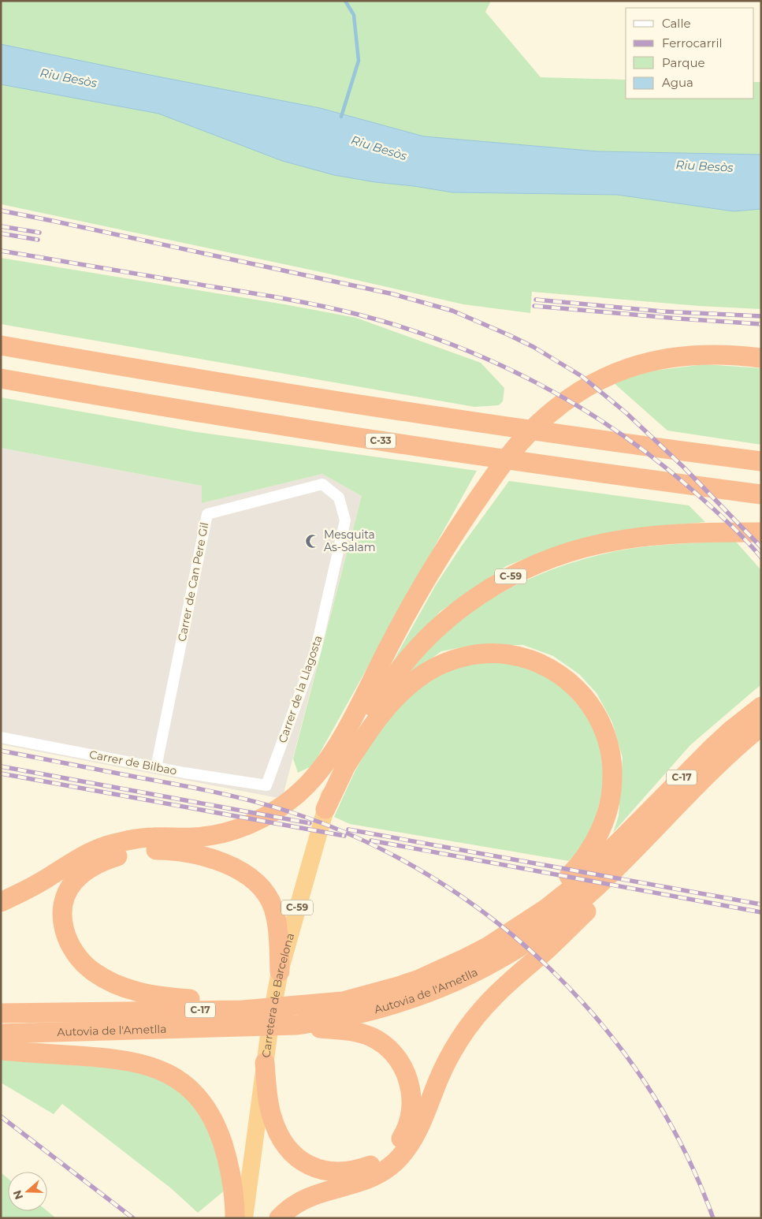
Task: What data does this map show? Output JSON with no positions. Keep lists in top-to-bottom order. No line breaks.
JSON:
{"streets":{"highway":["C-33","C-59","C-17","Autovia de l'Ametlla","Carretera de Barcelona"],"street":["Carrer de Can Pere Gil","Carrer de la Llagosta","Carrer de Bilbao"]},"crossings":[["C-59","C-17"],["C-59","Carretera de Barcelona"],["Carrer de Can Pere Gil","Carrer de la Llagosta"],["Carrer de Can Pere Gil","Carrer de Bilbao"],["Carrer de la Llagosta","Carrer de Bilbao"],["C-17","Autovia de l'Ametlla"]],"water":["Riu Besòs"],"places":{"mosque":["Mesquita As-Salam"]},"legend":["Calle","Ferrocarril","Parque","Agua"],"north":"left"}
